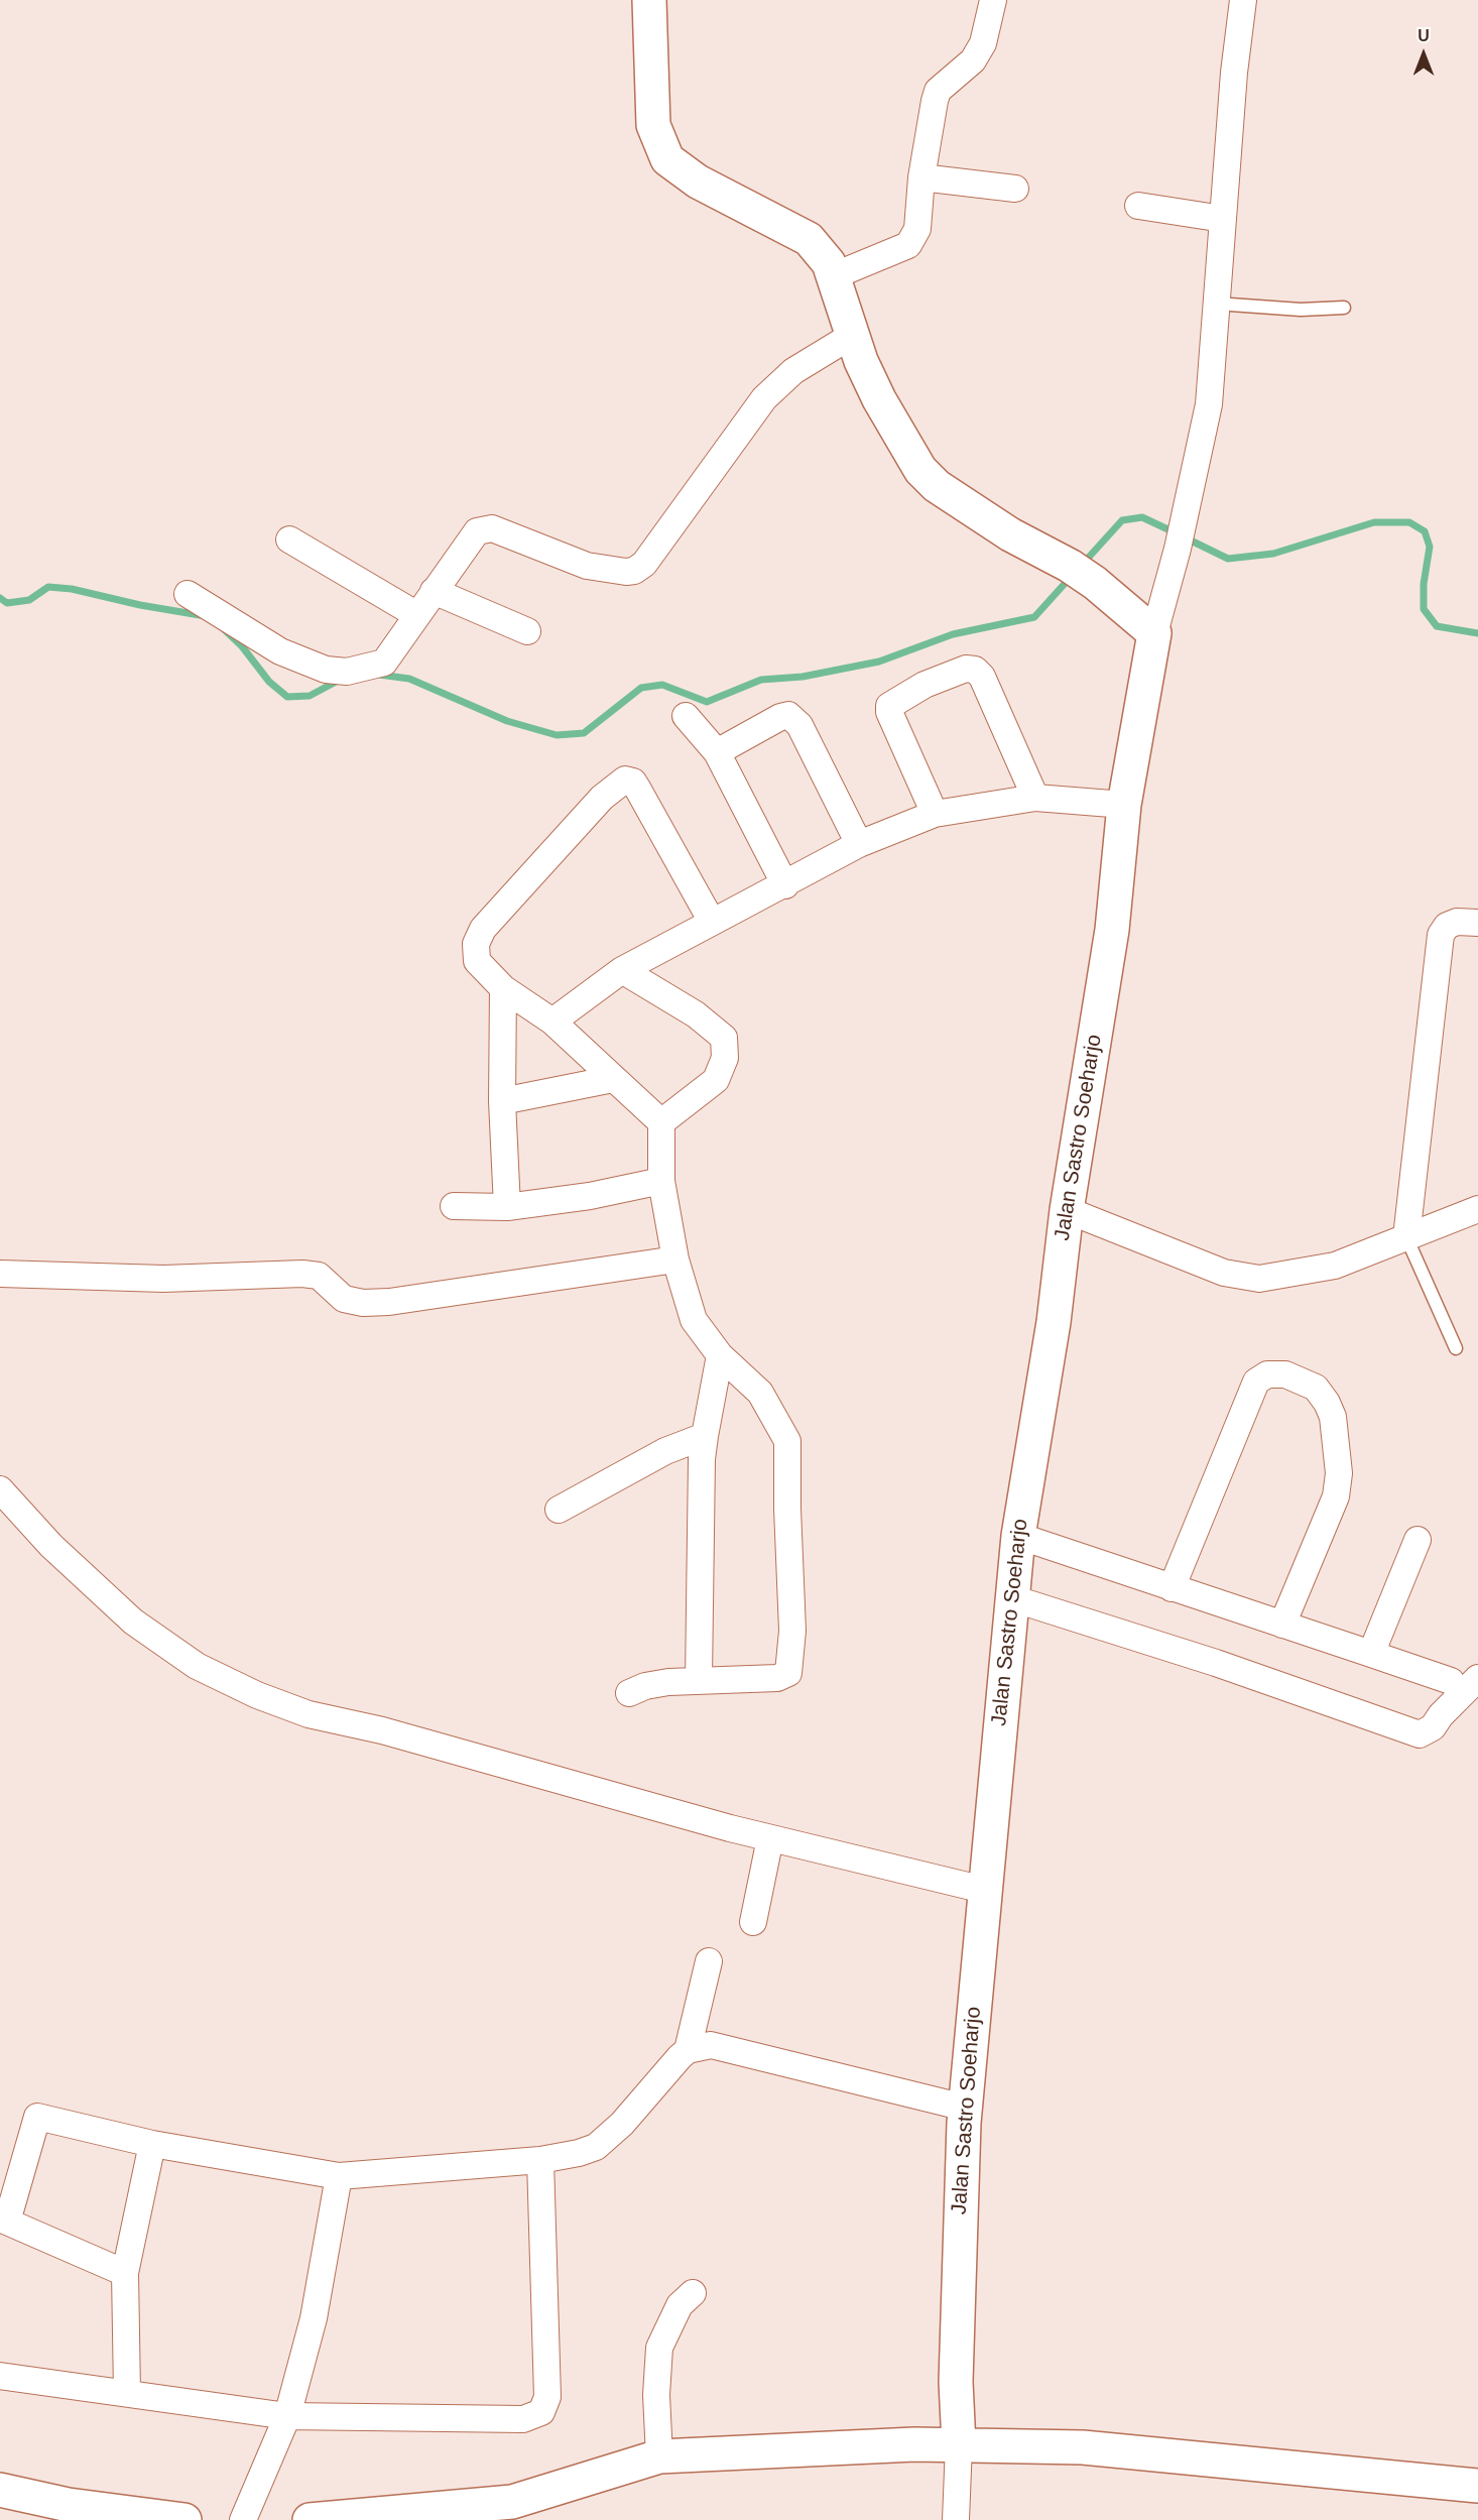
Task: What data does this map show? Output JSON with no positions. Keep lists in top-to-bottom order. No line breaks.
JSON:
{"streets":{"street":["Jalan Sastro Soeharjo"]},"north":"top"}
